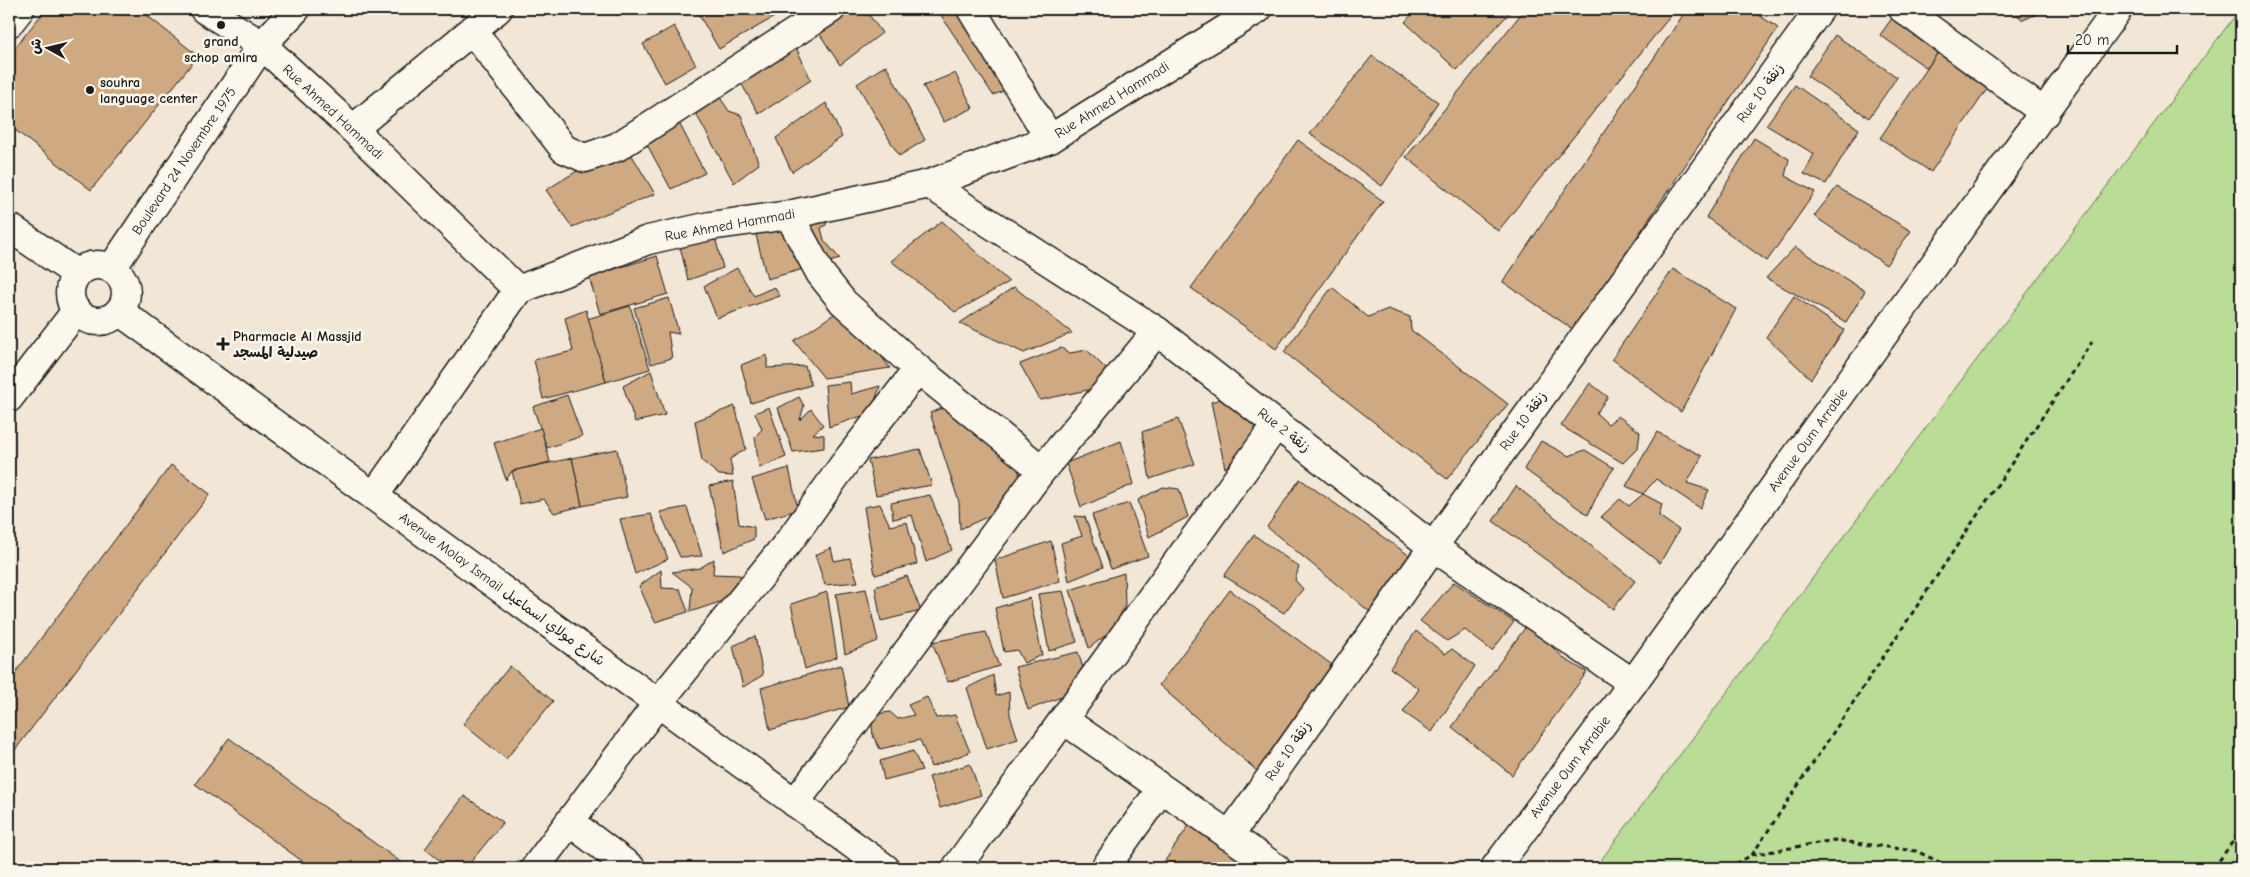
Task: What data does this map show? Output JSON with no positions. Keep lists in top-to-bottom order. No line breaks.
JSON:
{"streets":{"street":["Rue 10 زنقة","Rue Ahmed Hammadi","Boulevard 24 Novembre 1975","Rue 2 زنقة","Avenue Oum Arrabie","Avenue Molay Ismail شارع مولاي اسماعيل"]},"crossings":[["Rue 10 زنقة","Rue 2 زنقة"],["Rue Ahmed Hammadi","Boulevard 24 Novembre 1975"],["Rue Ahmed Hammadi","Rue 2 زنقة"],["Boulevard 24 Novembre 1975","Avenue Molay Ismail شارع مولاي اسماعيل"],["Rue 2 زنقة","Avenue Oum Arrabie"]],"places":{"other":["grand schop amira","souhra language center"],"health":["Pharmacie Al Massjid صيدلية المسجد"]},"scale_bar":"20 m","north":"left"}
